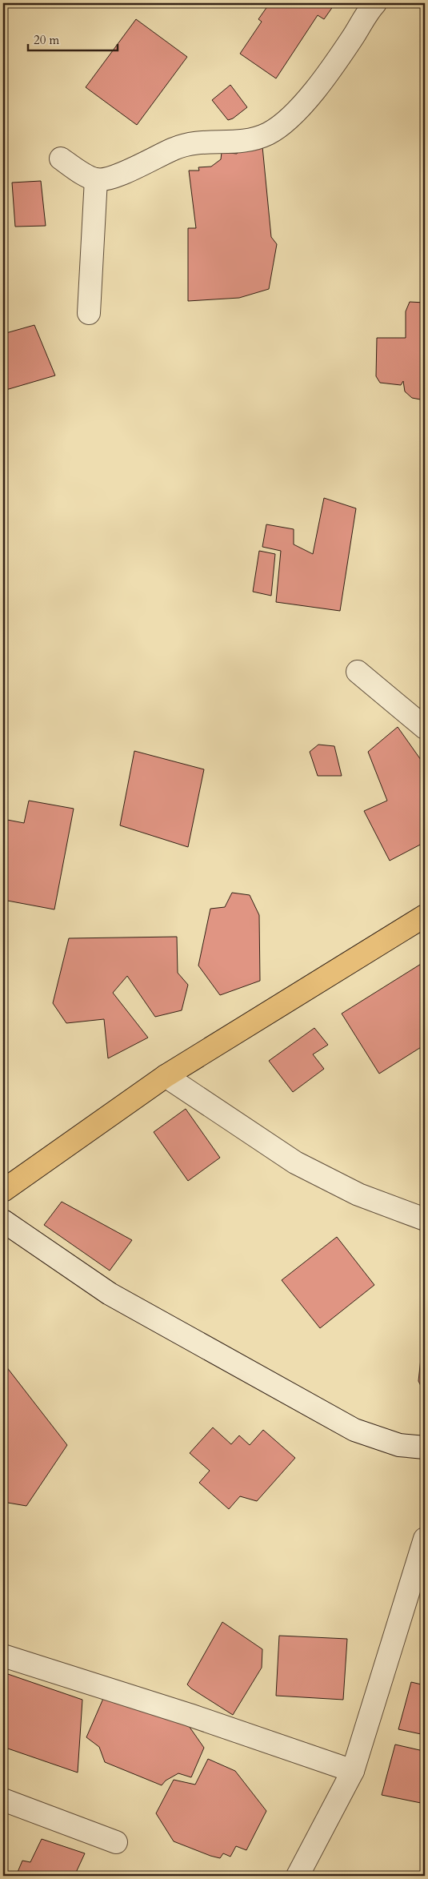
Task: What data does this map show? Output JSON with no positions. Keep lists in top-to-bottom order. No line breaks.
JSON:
{"scale_bar":"20 m"}
